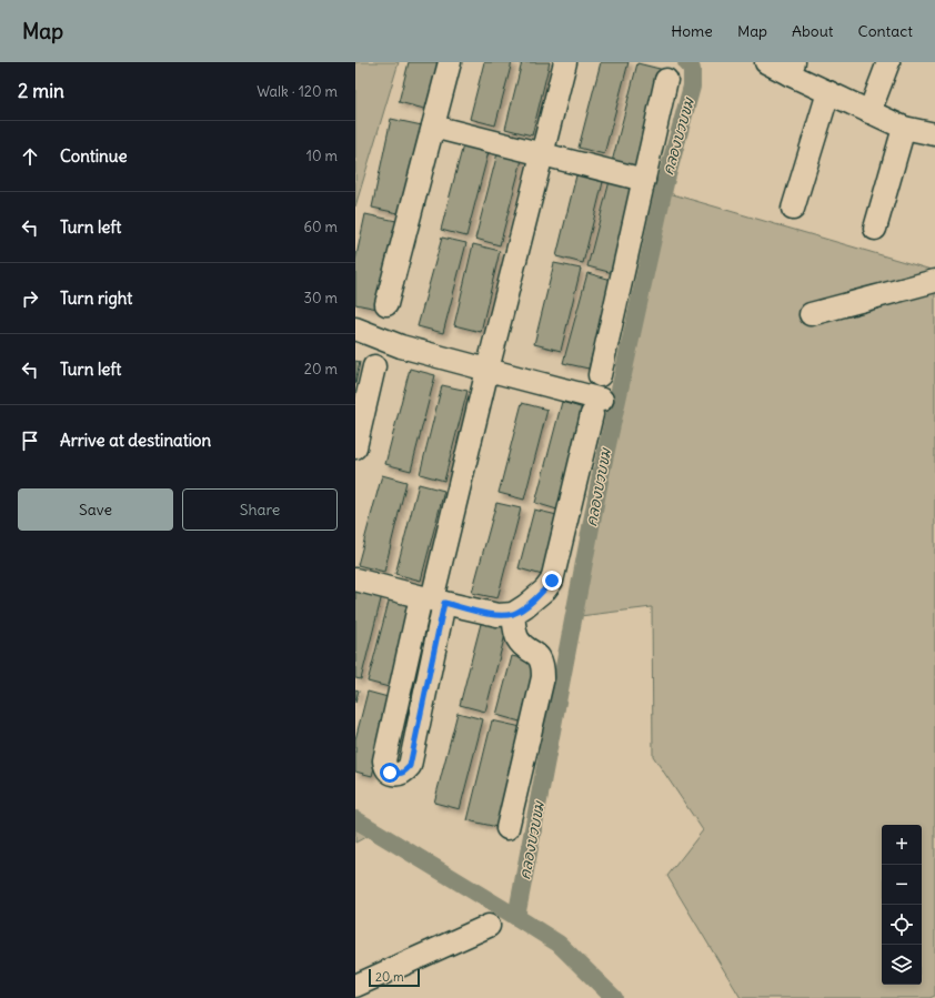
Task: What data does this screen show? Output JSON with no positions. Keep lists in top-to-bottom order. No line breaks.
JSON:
{"water":["คลองบวบขม"],"scale_bar":"20 m","page":{"header":"Map","nav":["Home","Map","About","Contact"],"heading":["2 min","Walk · 120 m"],"list":[["Continue","10 m"],["Turn left","60 m"],["Turn right","30 m"],["Turn left","20 m"],"Arrive at destination"],"buttons":["Save","Share"],"map_buttons":["+","−"],"scale":"20 m"}}
